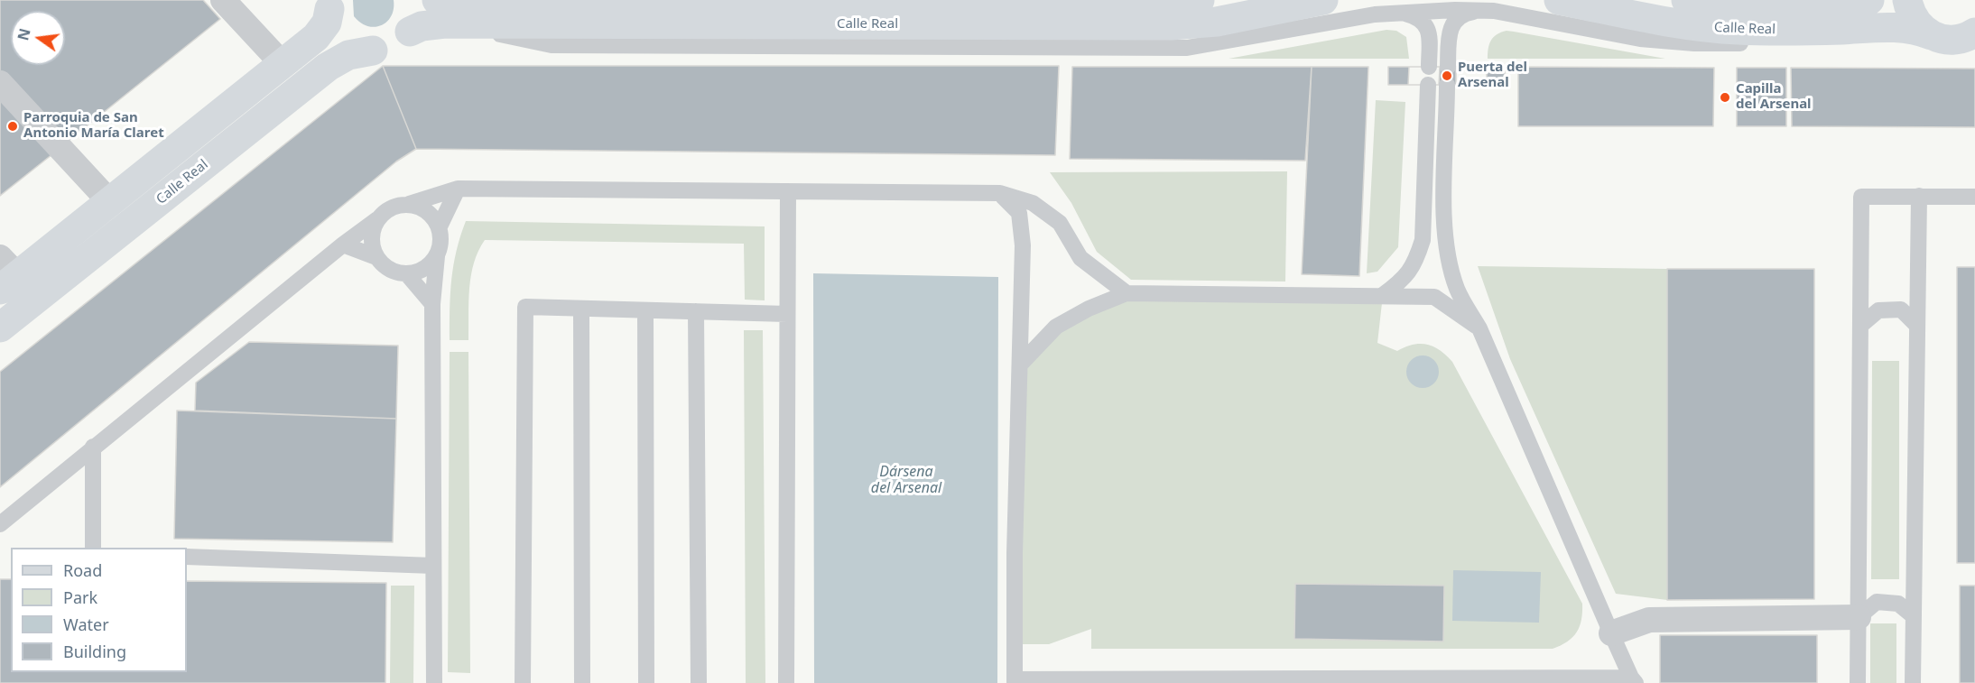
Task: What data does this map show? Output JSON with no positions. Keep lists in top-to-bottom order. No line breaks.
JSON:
{"streets":{"main road":["Calle Real"]},"water":["Dársena del Arsenal"],"places":["Puerta del Arsenal","Capilla del Arsenal","Parroquia de San Antonio María Claret"],"legend":["Road","Park","Water","Building"],"north":"left"}
